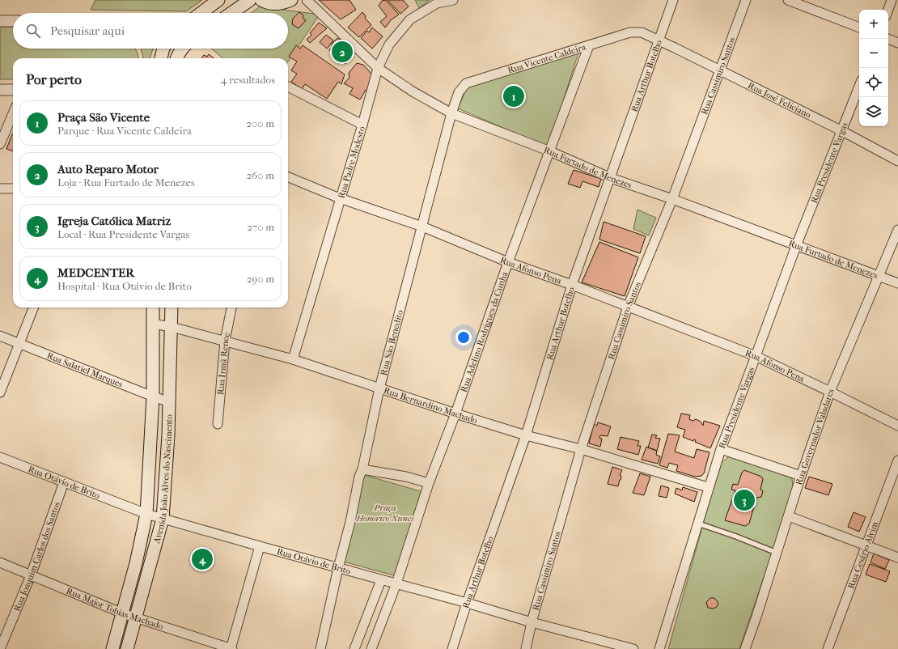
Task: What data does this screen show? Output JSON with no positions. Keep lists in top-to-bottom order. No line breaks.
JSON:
{"streets":{"main road":["Avenida João Alves do Nascimento"],"street":["Rua Vicente Caldeira","Rua Arthur Botelho","Rua Cassimiro Santos","Rua José Feliciano","Rua Padre Modesto","Rua Presidente Vargas","Rua Furtado de Menezes","Rua Afonso Pena","Rua Adelino Rodrigues da Cunha","Rua São Benedito","Rua Irmã Renee","Rua Salatiel Marques","Rua Bernardino Machado","Rua Governador Valadares","Rua Otávio de Brito","Rua Cesário Alvim","Rua Joaquim Carlos dos Santos","Rua Major Tobias Machado"]},"crossings":[["Rua Vicente Caldeira","Rua Arthur Botelho"],["Rua Vicente Caldeira","Rua José Feliciano"],["Rua Vicente Caldeira","Rua Furtado de Menezes"],["Rua Vicente Caldeira","Rua Adelino Rodrigues da Cunha"],["Rua Vicente Caldeira","Rua São Benedito"],["Rua Arthur Botelho","Rua José Feliciano"],["Rua Arthur Botelho","Rua Furtado de Menezes"],["Rua Arthur Botelho","Rua Afonso Pena"],["Rua Arthur Botelho","Rua Bernardino Machado"],["Rua Arthur Botelho","Rua Otávio de Brito"],["Rua Cassimiro Santos","Rua José Feliciano"],["Rua Cassimiro Santos","Rua Furtado de Menezes"],["Rua Cassimiro Santos","Rua Afonso Pena"],["Rua Cassimiro Santos","Rua Bernardino Machado"],["Rua Cassimiro Santos","Rua Otávio de Brito"],["Rua José Feliciano","Rua Presidente Vargas"],["Rua Padre Modesto","Rua Furtado de Menezes"],["Rua Padre Modesto","Rua Afonso Pena"],["Rua Padre Modesto","Rua Bernardino Machado"],["Rua Presidente Vargas","Rua Furtado de Menezes"],["Rua Presidente Vargas","Rua Afonso Pena"],["Rua Presidente Vargas","Rua Bernardino Machado"],["Rua Furtado de Menezes","Rua Adelino Rodrigues da Cunha"],["Rua Furtado de Menezes","Rua São Benedito"],["Rua Furtado de Menezes","Rua Governador Valadares"],["Rua Afonso Pena","Rua Adelino Rodrigues da Cunha"],["Rua Afonso Pena","Rua São Benedito"],["Rua Afonso Pena","Rua Governador Valadares"],["Rua Adelino Rodrigues da Cunha","Rua Bernardino Machado"],["Rua Adelino Rodrigues da Cunha","Rua Otávio de Brito"],["Rua São Benedito","Rua Bernardino Machado"],["Rua São Benedito","Rua Otávio de Brito"],["Rua Irmã Renee","Rua Bernardino Machado"],["Rua Salatiel Marques","Avenida João Alves do Nascimento"],["Rua Bernardino Machado","Avenida João Alves do Nascimento"],["Avenida João Alves do Nascimento","Rua Otávio de Brito"],["Avenida João Alves do Nascimento","Rua Major Tobias Machado"],["Rua Otávio de Brito","Rua Joaquim Carlos dos Santos"],["Rua Joaquim Carlos dos Santos","Rua Major Tobias Machado"]],"parks":["Praça Honorico Nunes"],"page":{"map_buttons":["+","−"],"search":"Pesquisar aqui","pins":["2","1","3","4"],"heading":["Por perto","4 resultados"],"list":[{"mark":"1","name":"Praça São Vicente","note":"Parque · Rua Vicente Caldeira","value":"200 m"},{"mark":"2","name":"Auto Reparo Motor","note":"Loja · Rua Furtado de Menezes","value":"260 m"},{"mark":"3","name":"Igreja Católica Matriz","note":"Local · Rua Presidente Vargas","value":"270 m"},{"mark":"4","name":"MEDCENTER","note":"Hospital · Rua Otávio de Brito","value":"290 m"}]}}
